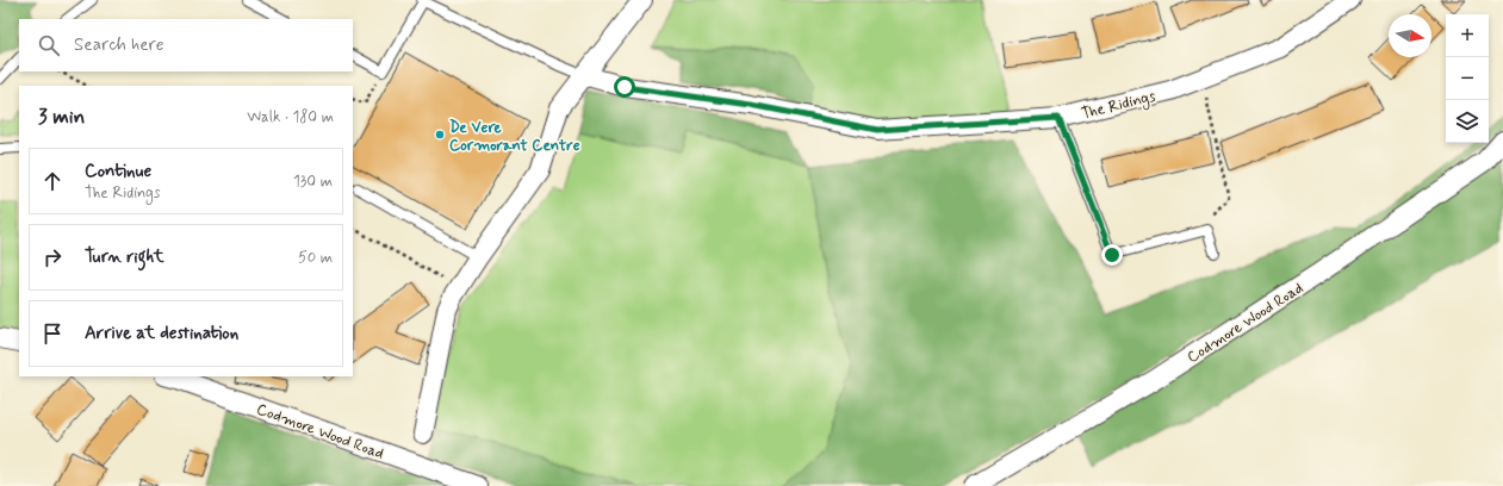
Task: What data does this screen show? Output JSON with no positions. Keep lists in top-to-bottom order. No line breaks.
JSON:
{"streets":{"street":["The Ridings","Codmore Wood Road"]},"places":["De Vere Cormorant Centre"],"north":"right","page":{"map_buttons":["+","−"],"search":"Search here","heading":["3 min","Walk · 180 m"],"list":[["Continue","The Ridings","130 m"],["Turn right","50 m"],"Arrive at destination"]}}
